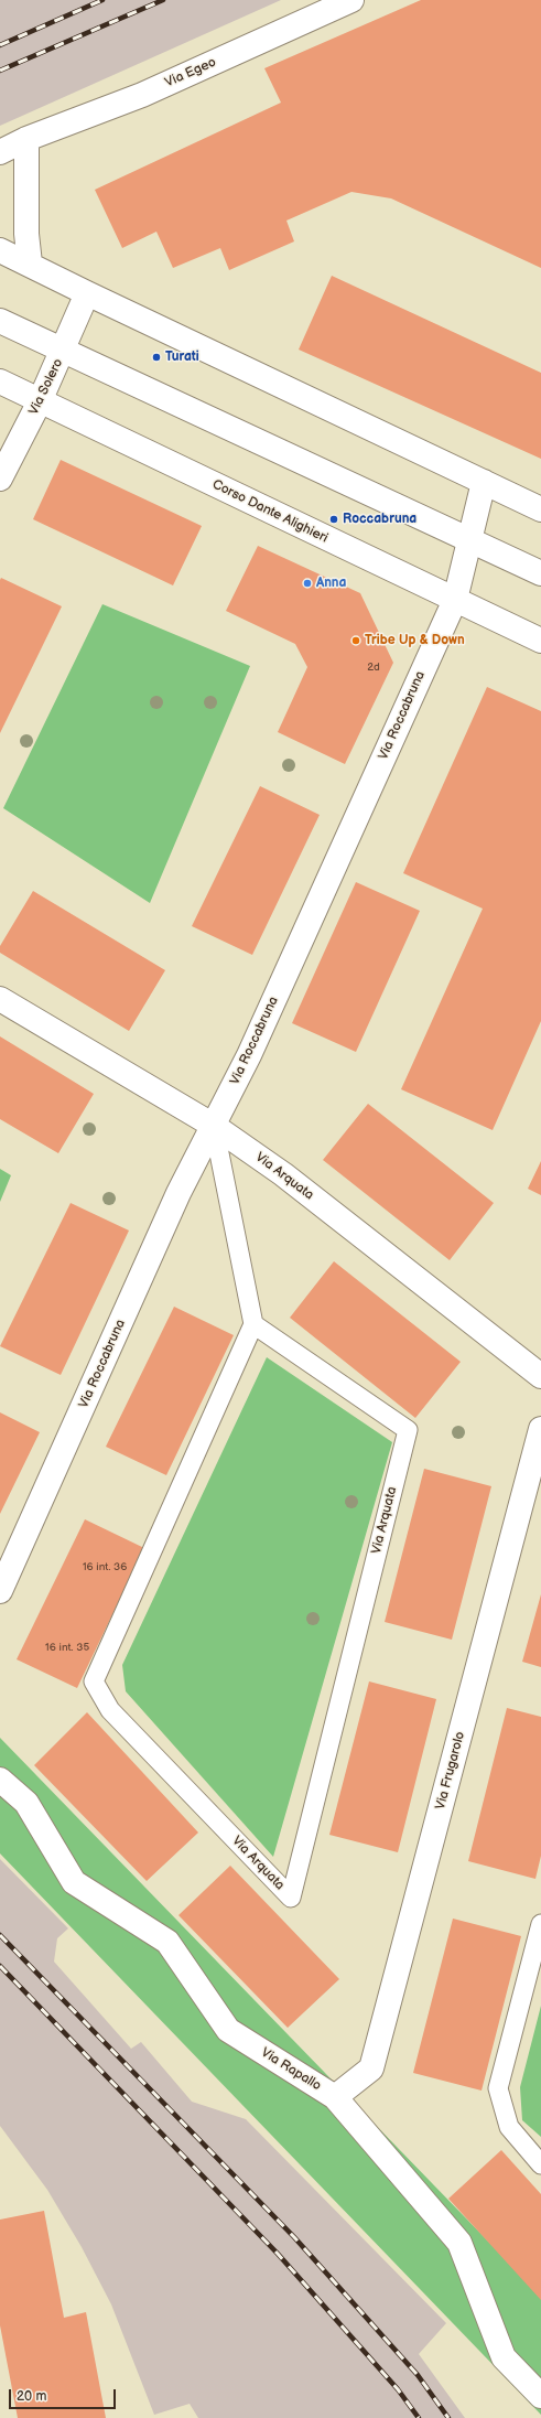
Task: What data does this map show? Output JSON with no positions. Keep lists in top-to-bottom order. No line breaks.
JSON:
{"streets":{"street":["Via Egeo","Via Solero","Corso Dante Alighieri","Via Roccabruna","Via Arquata","Via Frugarolo","Via Rapallo"]},"crossings":[["Via Solero","Corso Dante Alighieri"],["Corso Dante Alighieri","Via Roccabruna"],["Via Roccabruna","Via Arquata"],["Via Frugarolo","Via Rapallo"]],"places":["Turati","Roccabruna","Anna","Tribe Up & Down"],"house_numbers":["2d","16 int. 36","16 int. 35"],"scale_bar":"20 m"}
